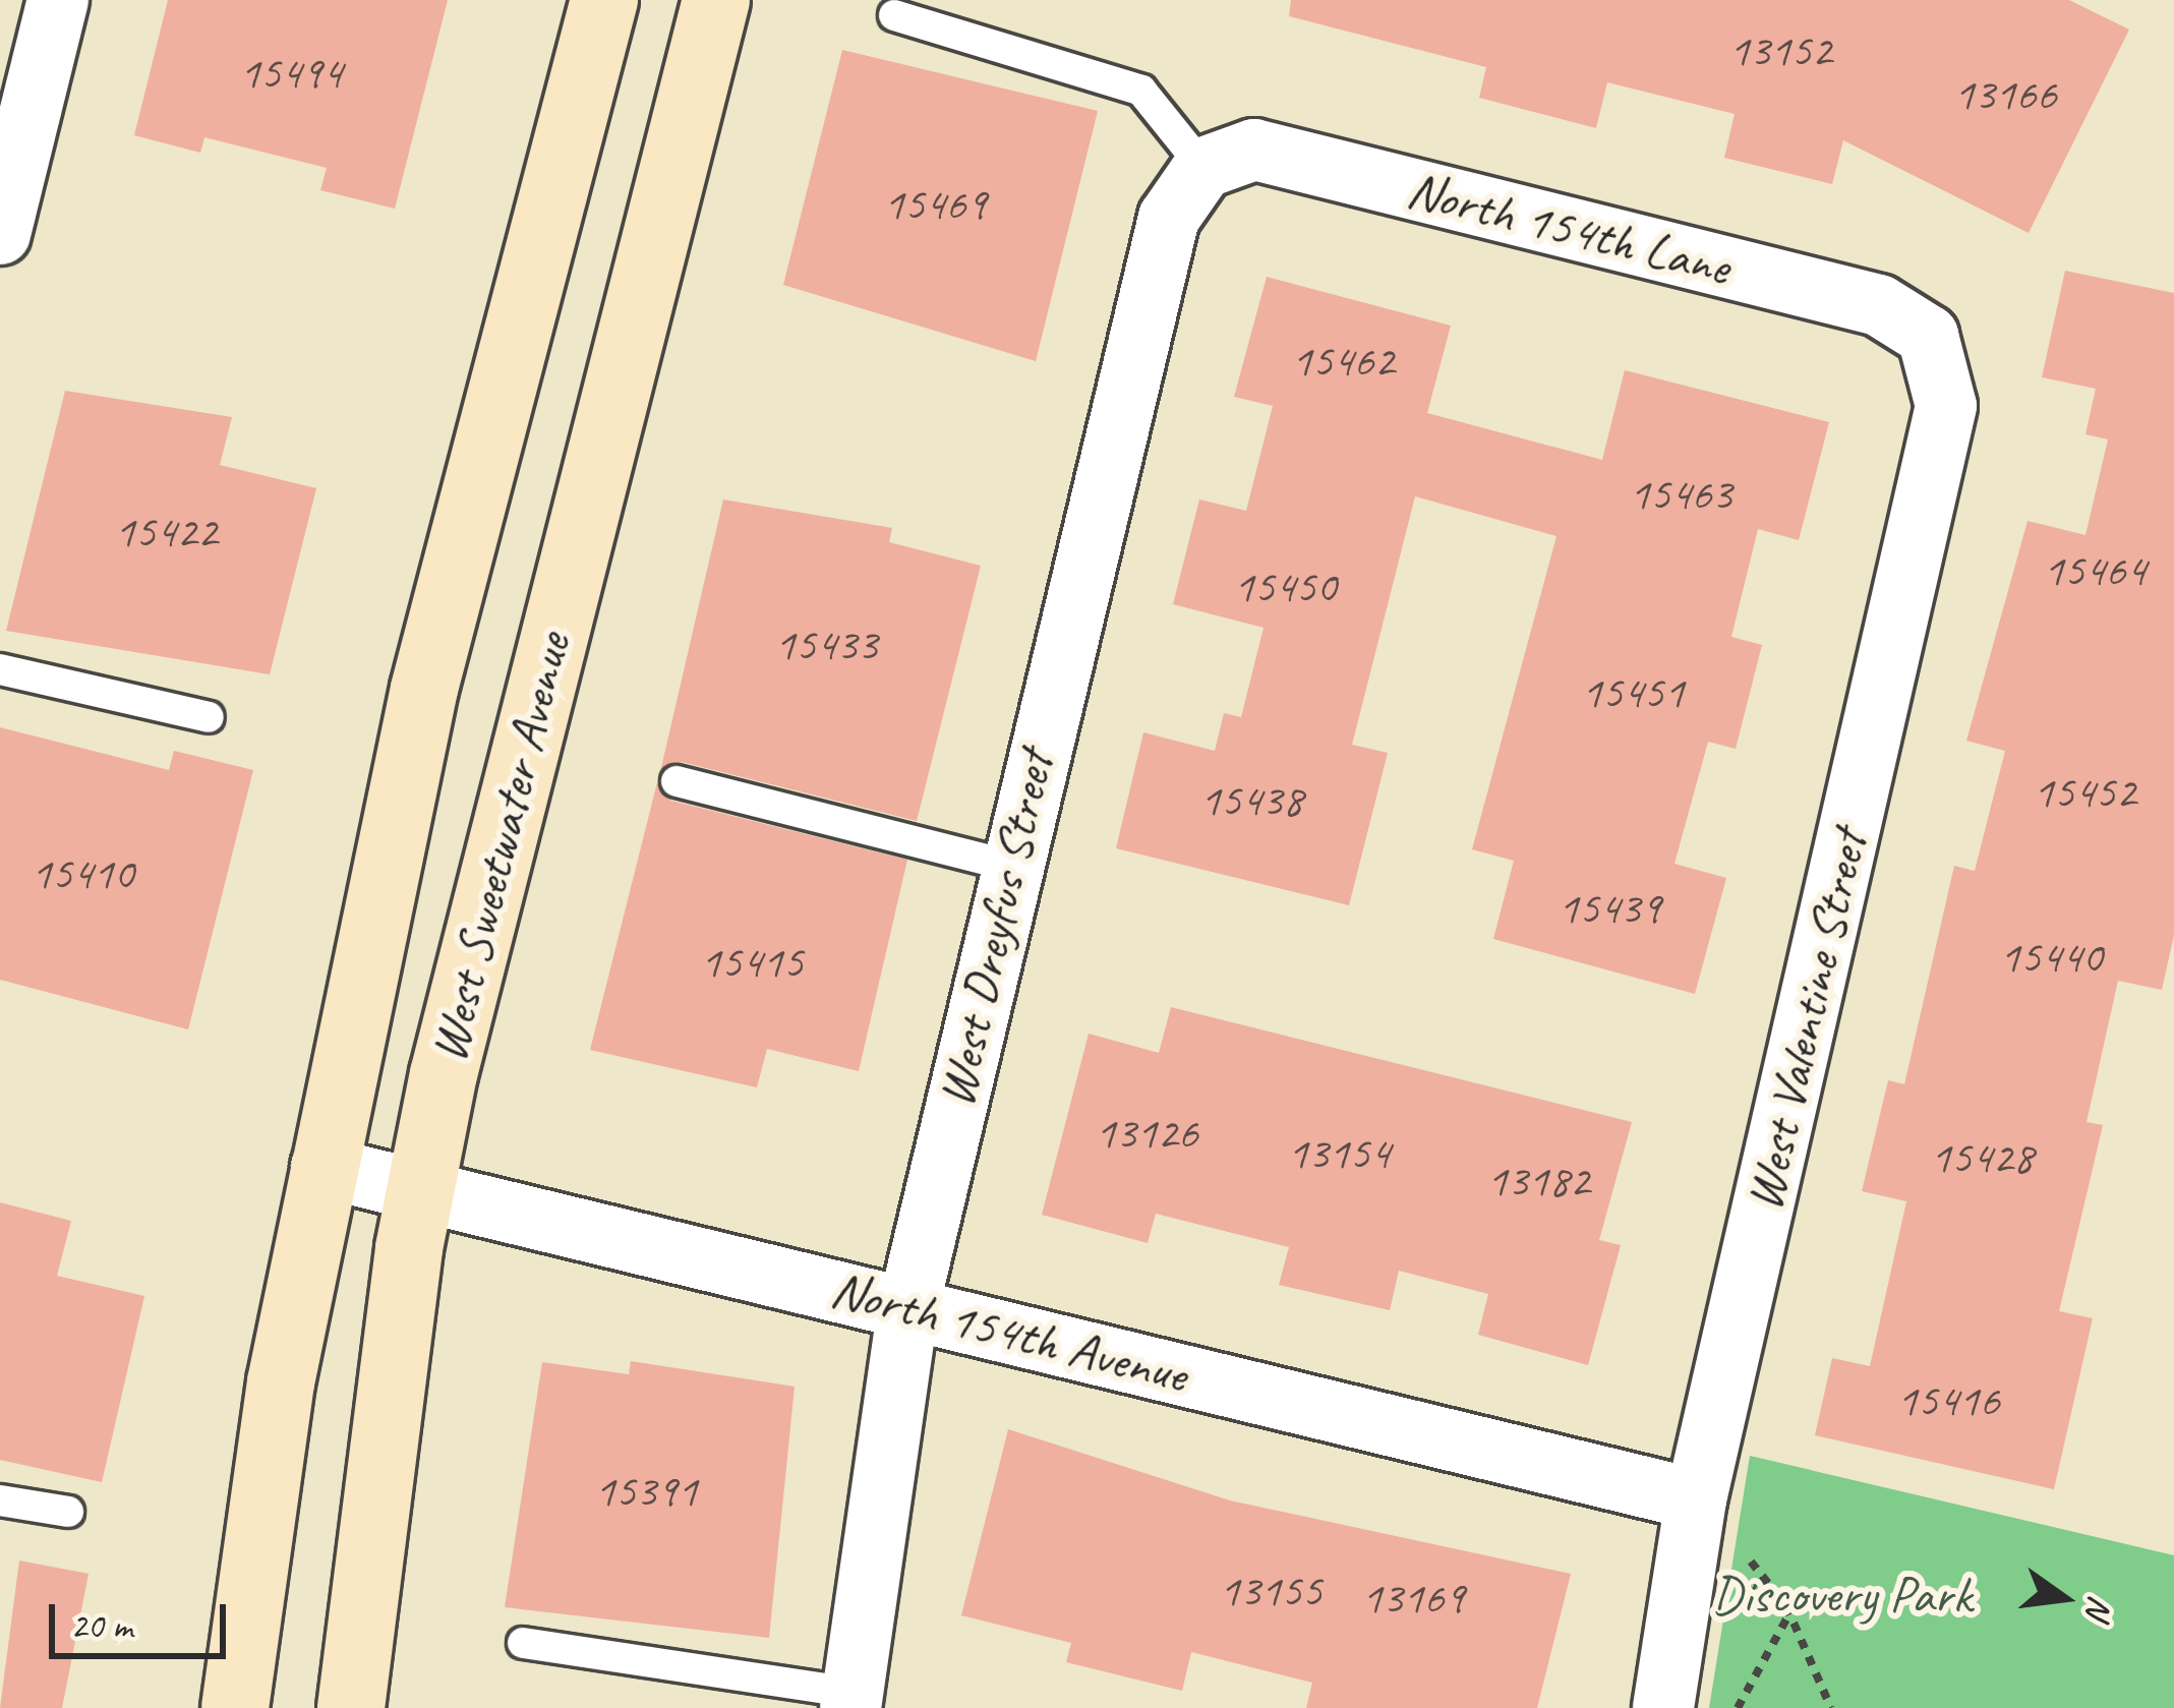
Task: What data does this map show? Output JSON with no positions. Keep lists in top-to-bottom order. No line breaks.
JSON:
{"streets":{"street":["North 154th Lane","West Sweetwater Avenue","West Dreyfus Street","West Valentine Street","North 154th Avenue"]},"crossings":[["North 154th Lane","West Dreyfus Street"],["North 154th Lane","West Valentine Street"],["West Sweetwater Avenue","North 154th Avenue"],["West Dreyfus Street","North 154th Avenue"],["West Valentine Street","North 154th Avenue"]],"parks":["Discovery Park"],"house_numbers":["13152","15494","13166","15469","15462","15463","15422","15464","15450","15433","15451","15452","15438","15410","15439","15440","15415","13126","13154","15428","13182","15416","15391","13155","13169"],"scale_bar":"20 m","north":"right"}
